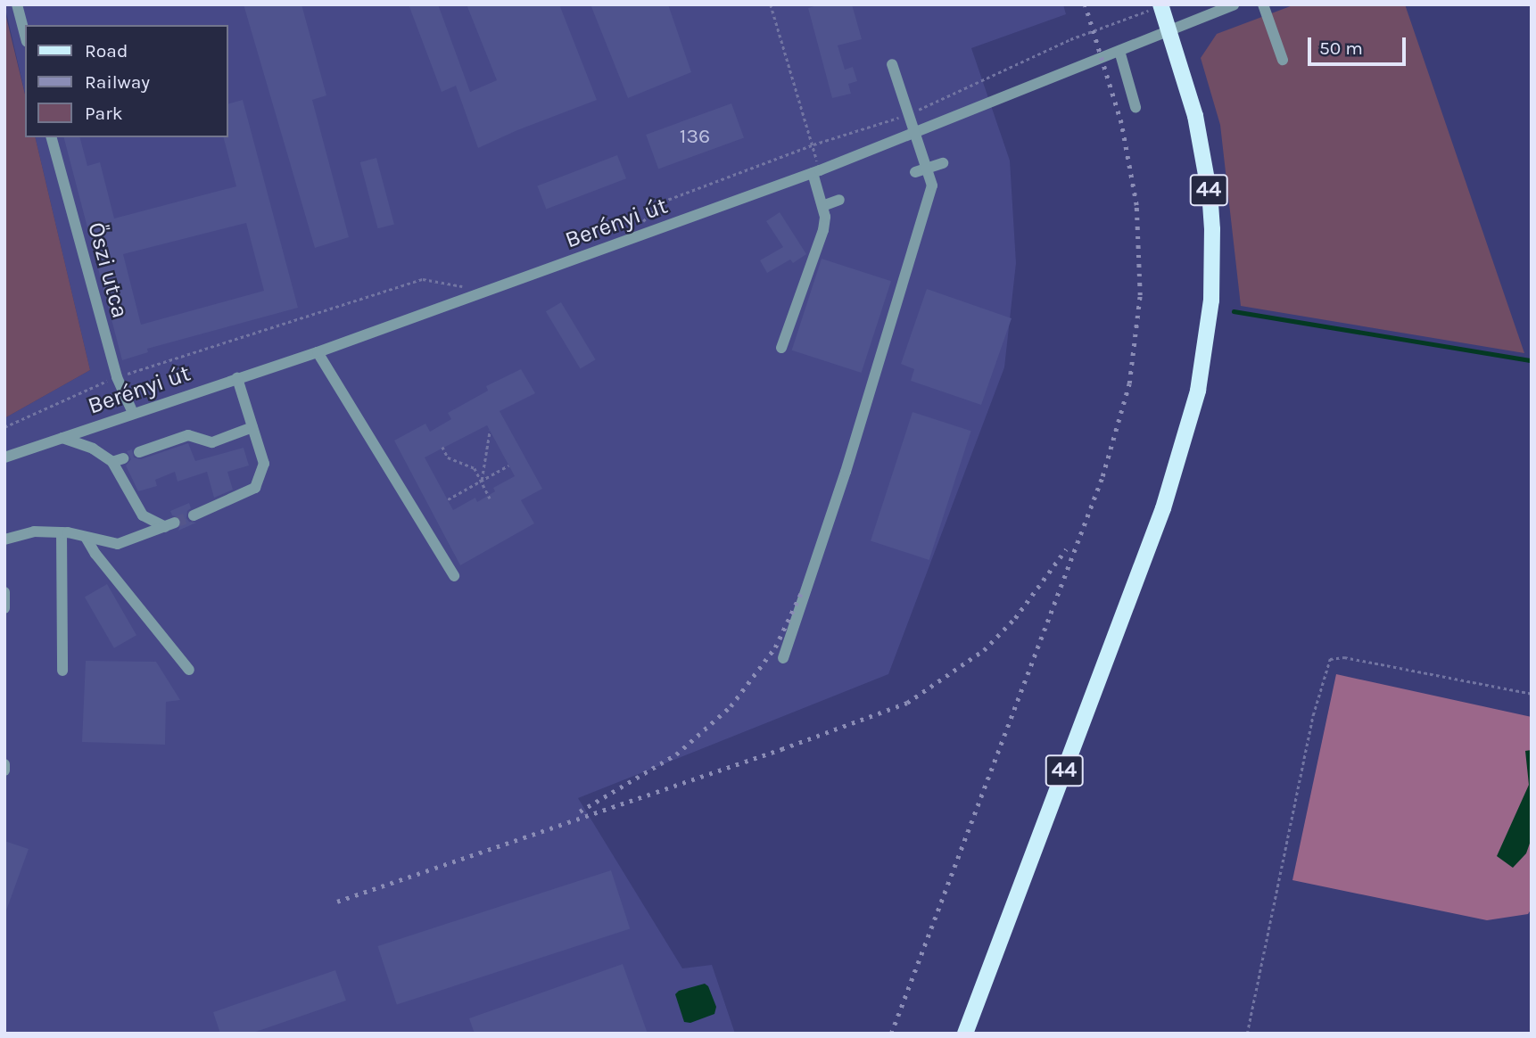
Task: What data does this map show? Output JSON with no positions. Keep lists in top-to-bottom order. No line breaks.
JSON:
{"streets":{"main road":["44"],"street":["Berényi út","Őszi utca"]},"crossings":[["44","Berényi út"],["Berényi út","Őszi utca"]],"house_numbers":["136"],"legend":["Road","Railway","Park"],"scale_bar":"50 m"}
